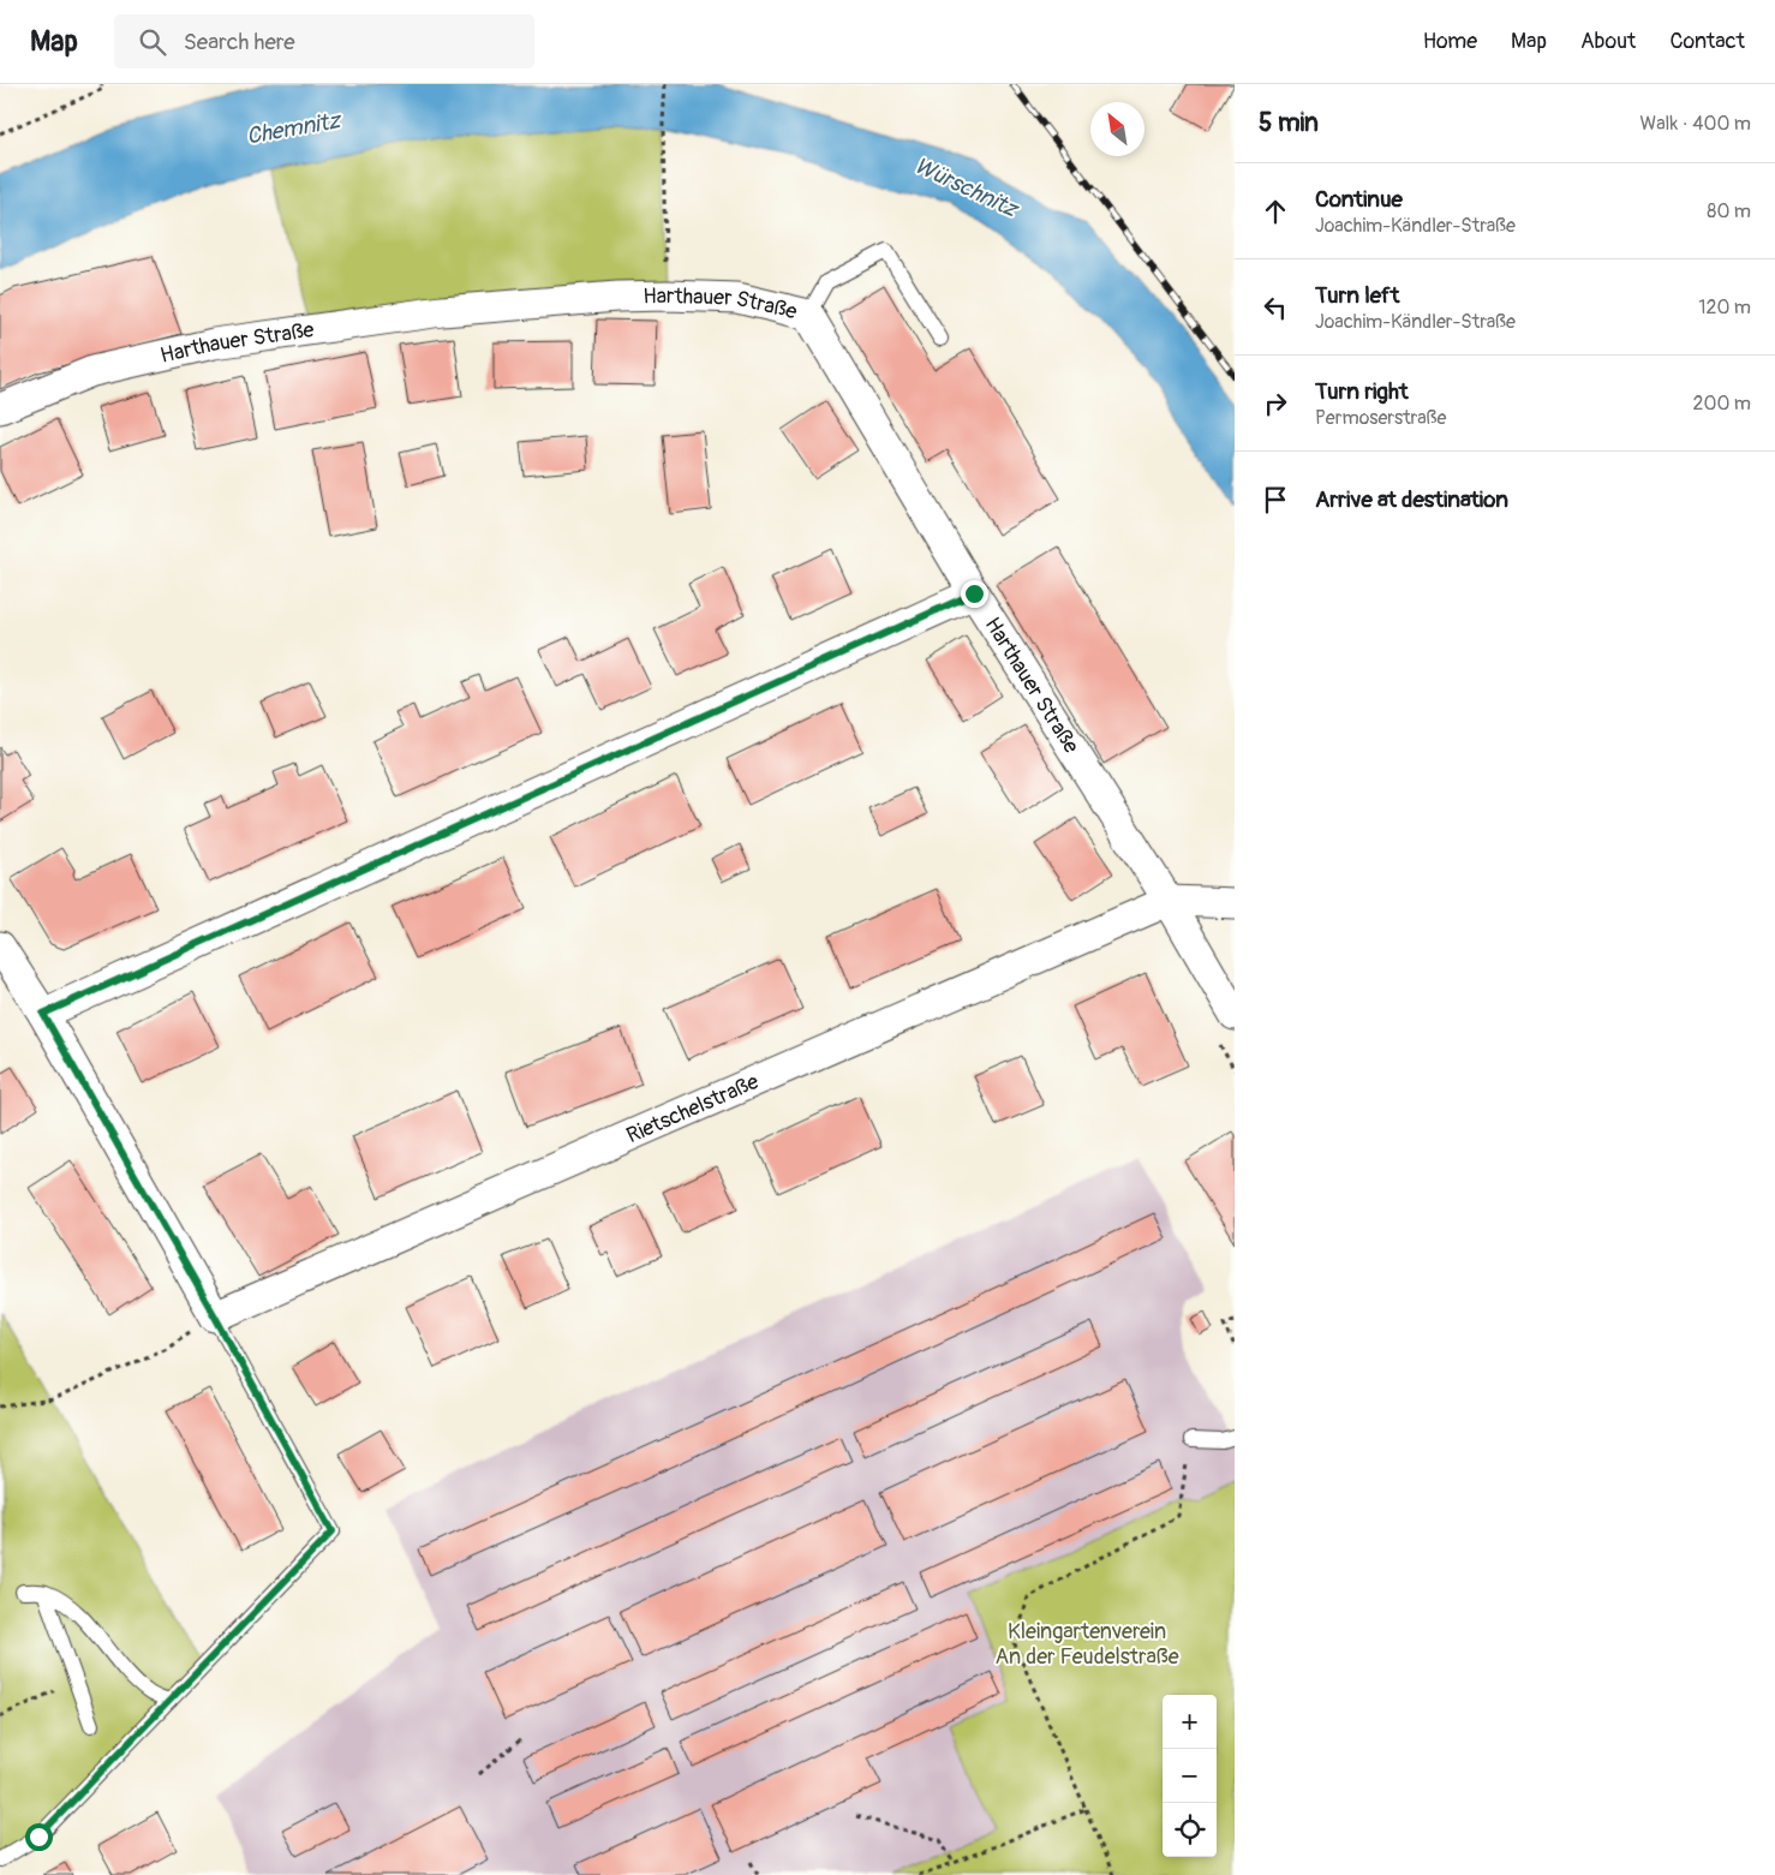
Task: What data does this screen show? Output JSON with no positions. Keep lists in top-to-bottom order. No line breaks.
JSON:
{"streets":{"street":["Harthauer Straße","Rietschelstraße"]},"crossings":[["Harthauer Straße","Rietschelstraße"]],"water":["Chemnitz","Würschnitz"],"parks":["Kleingartenverein An der Feudelstraße"],"north":"top left","page":{"header":"Map","search":"Search here","nav":["Home","Map","About","Contact"],"heading":["5 min","Walk · 400 m"],"list":[["Continue","Joachim-Kändler-Straße","80 m"],["Turn left","Joachim-Kändler-Straße","120 m"],["Turn right","Permoserstraße","200 m"],"Arrive at destination"],"map_buttons":["+","−"]}}
